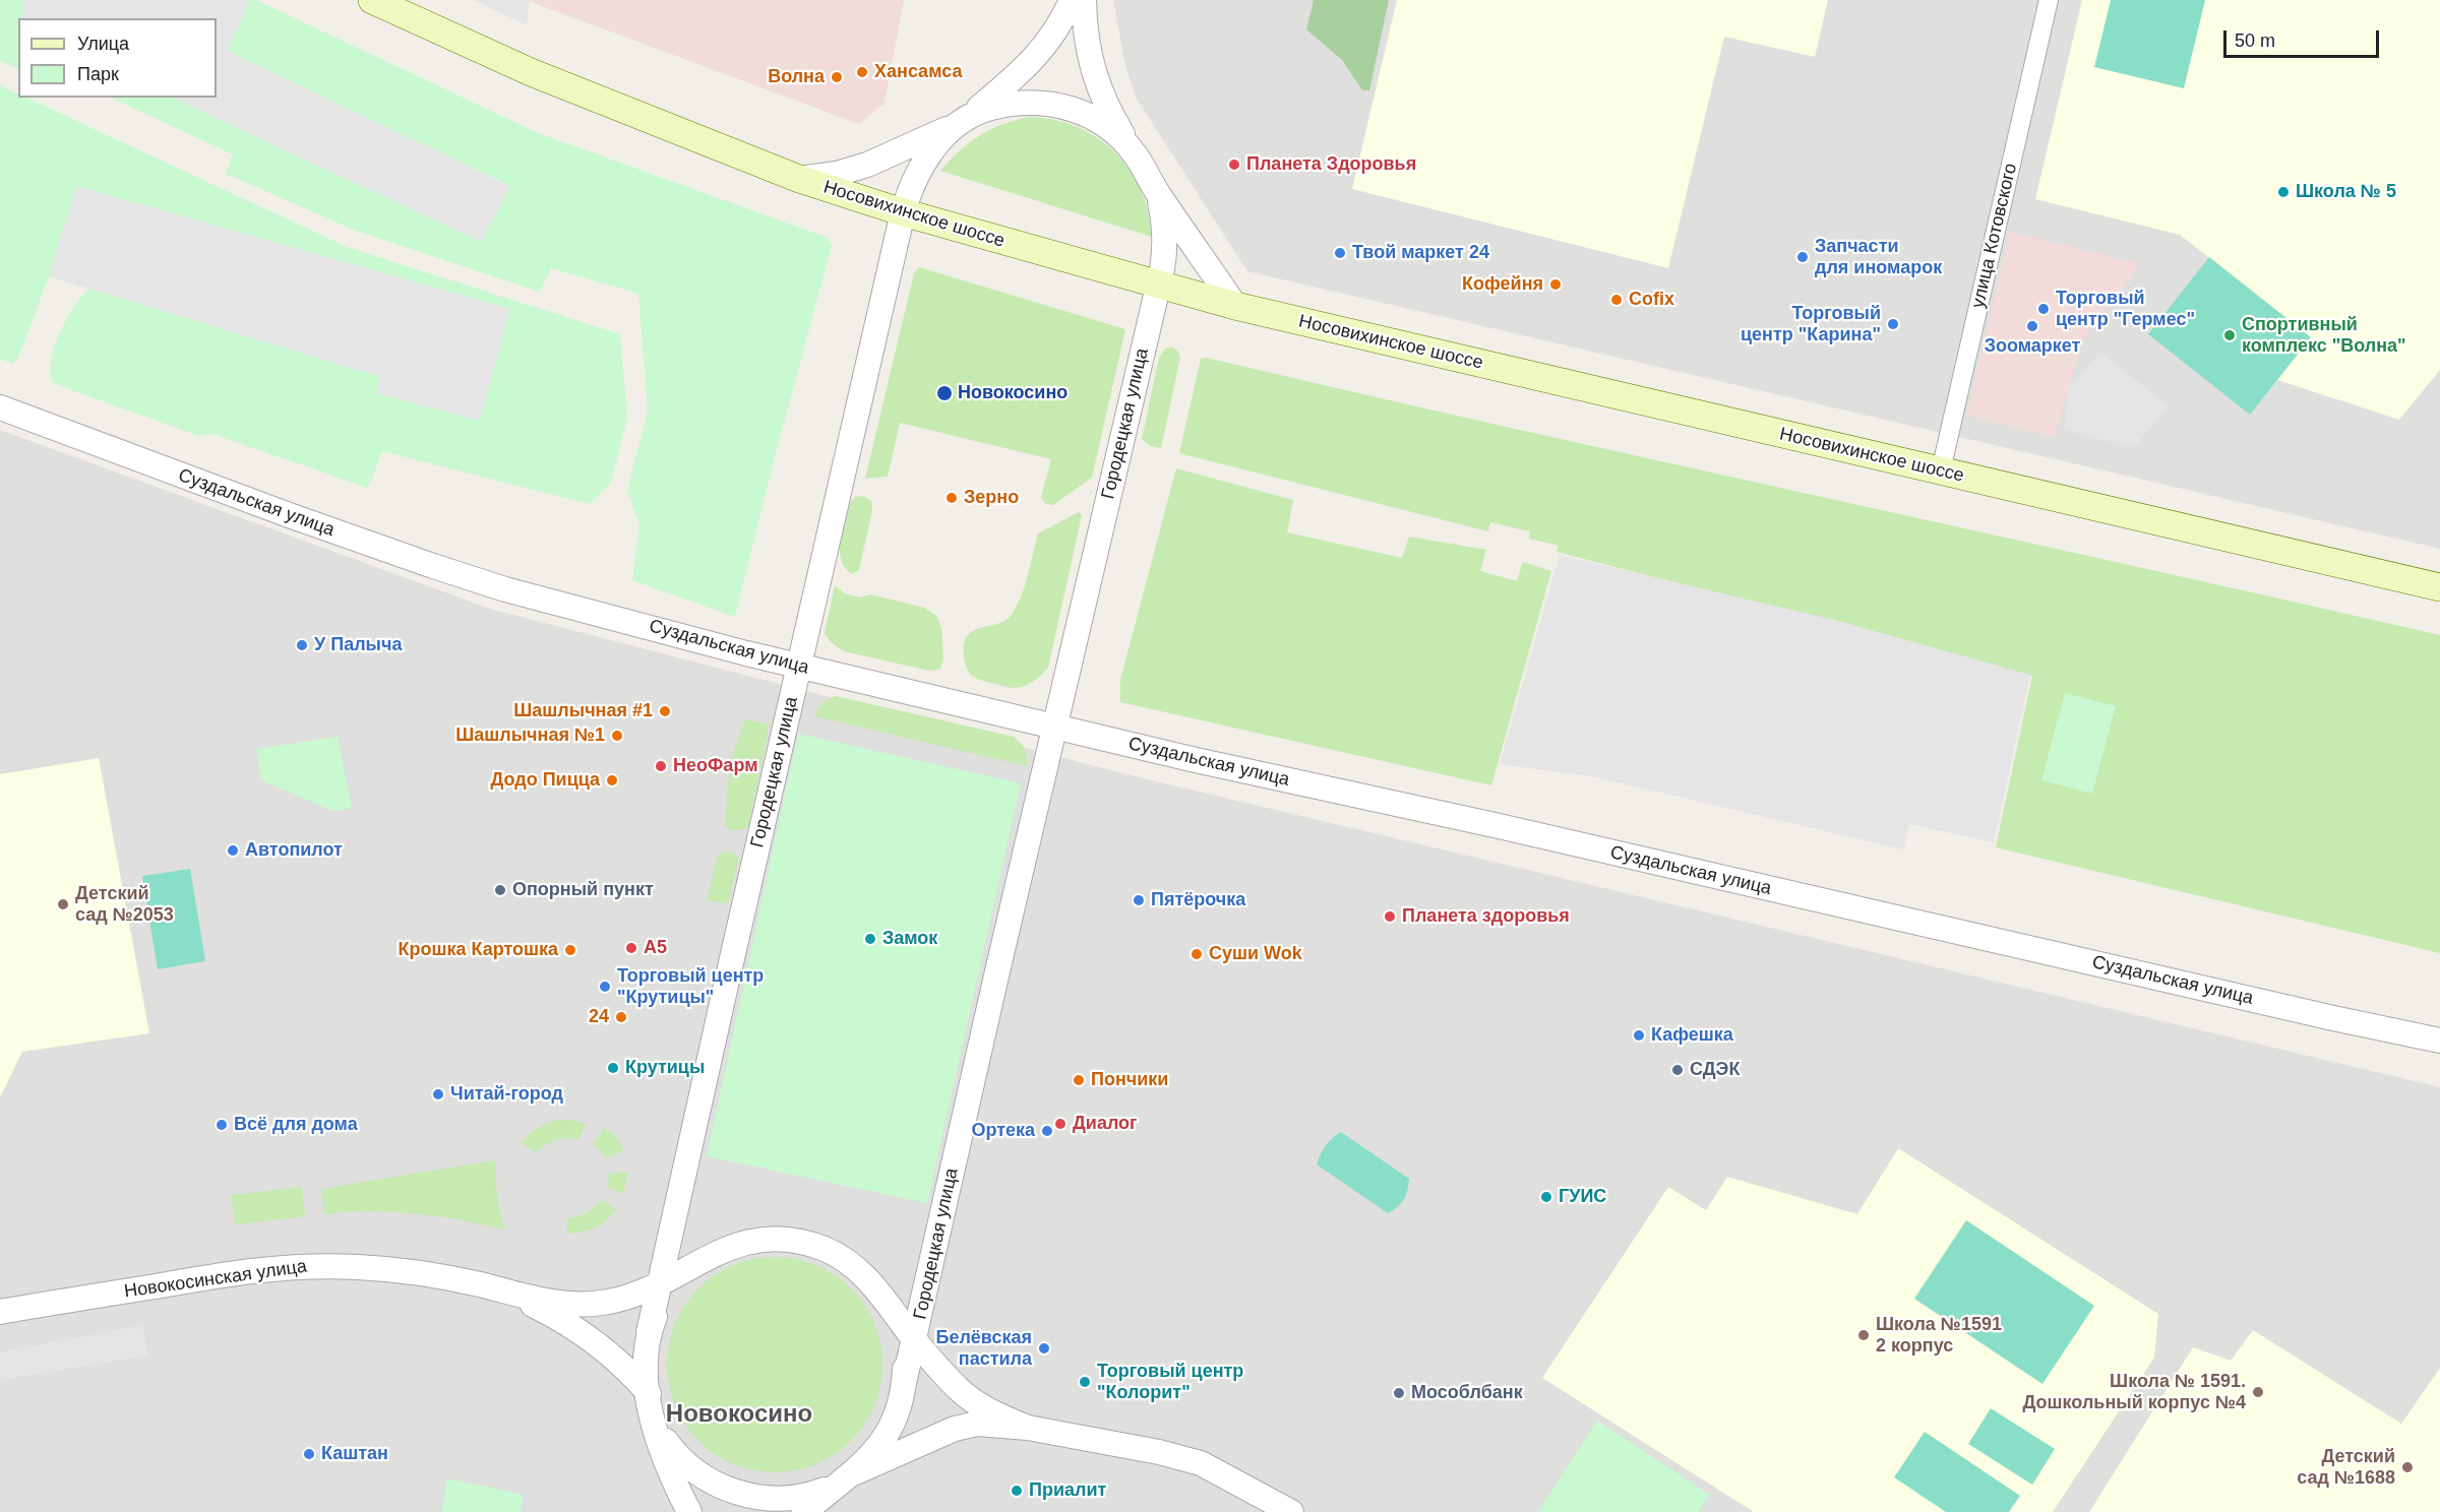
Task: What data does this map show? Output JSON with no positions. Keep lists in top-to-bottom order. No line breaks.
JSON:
{"streets":{"main road":["Носовихинское шоссе"],"street":["улица Котовского","Городецкая улица","Суздальская улица","Новокосинская улица"]},"crossings":[["Носовихинское шоссе","улица Котовского"],["Носовихинское шоссе","Городецкая улица"],["Городецкая улица","Суздальская улица"]],"districts":["Новокосино"],"places":["Хансамса","Волна","Планета Здоровья","Школа № 5","Твой маркет 24","Запчасти для иномарок","Кофейня","Cofix","Торговый центр \"Гермес\"","Торговый центр \"Карина\"","Зоомаркет","Спортивный комплекс \"Волна\"","Новокосино","Зерно","У Палыча","Шашлычная #1","Шашлычная №1","НеоФарм","Додо Пицца","Автопилот","Опорный пункт","Пятёрочка","Детский сад №2053","Планета здоровья","Замок","А5","Крошка Картошка","Суши Wok","Торговый центр \"Крутицы\"","24","Кафешка","Крутицы","СДЭК","Пончики","Читай-город","Диалог","Всё для дома","Ортека","ГУИС","Школа №1591 2 корпус","Белёвская пастила","Торговый центр \"Колорит\"","Школа № 1591. Дошкольный корпус №4","Мособлбанк","Каштан","Детский сад №1688","Приалит"],"legend":["Улица","Парк"],"scale_bar":"50 m"}
